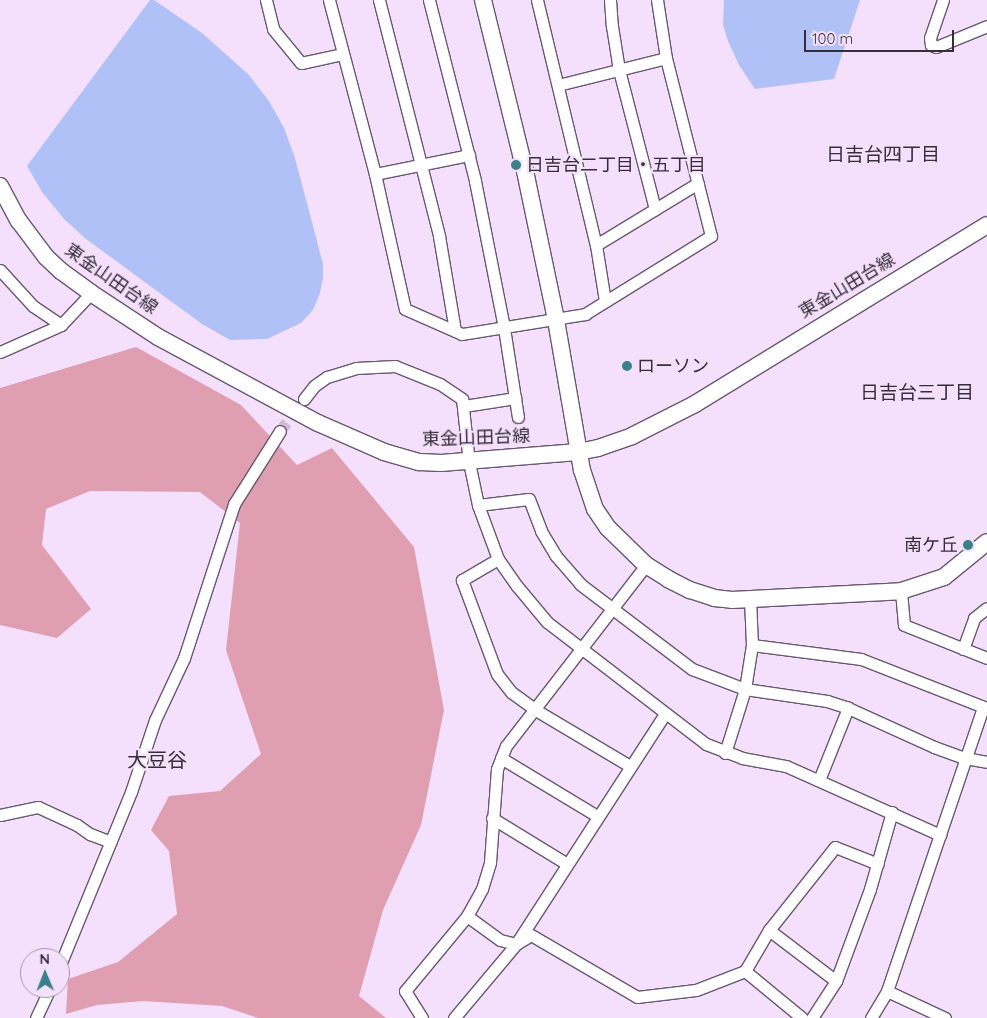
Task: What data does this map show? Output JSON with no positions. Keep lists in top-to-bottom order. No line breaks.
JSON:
{"streets":{"main road":["東金山田台線"]},"districts":["日吉台四丁目","日吉台三丁目","大豆谷"],"places":["日吉台二丁目・五丁目","ローソン","南ケ丘"],"scale_bar":"100 m","north":"top"}
